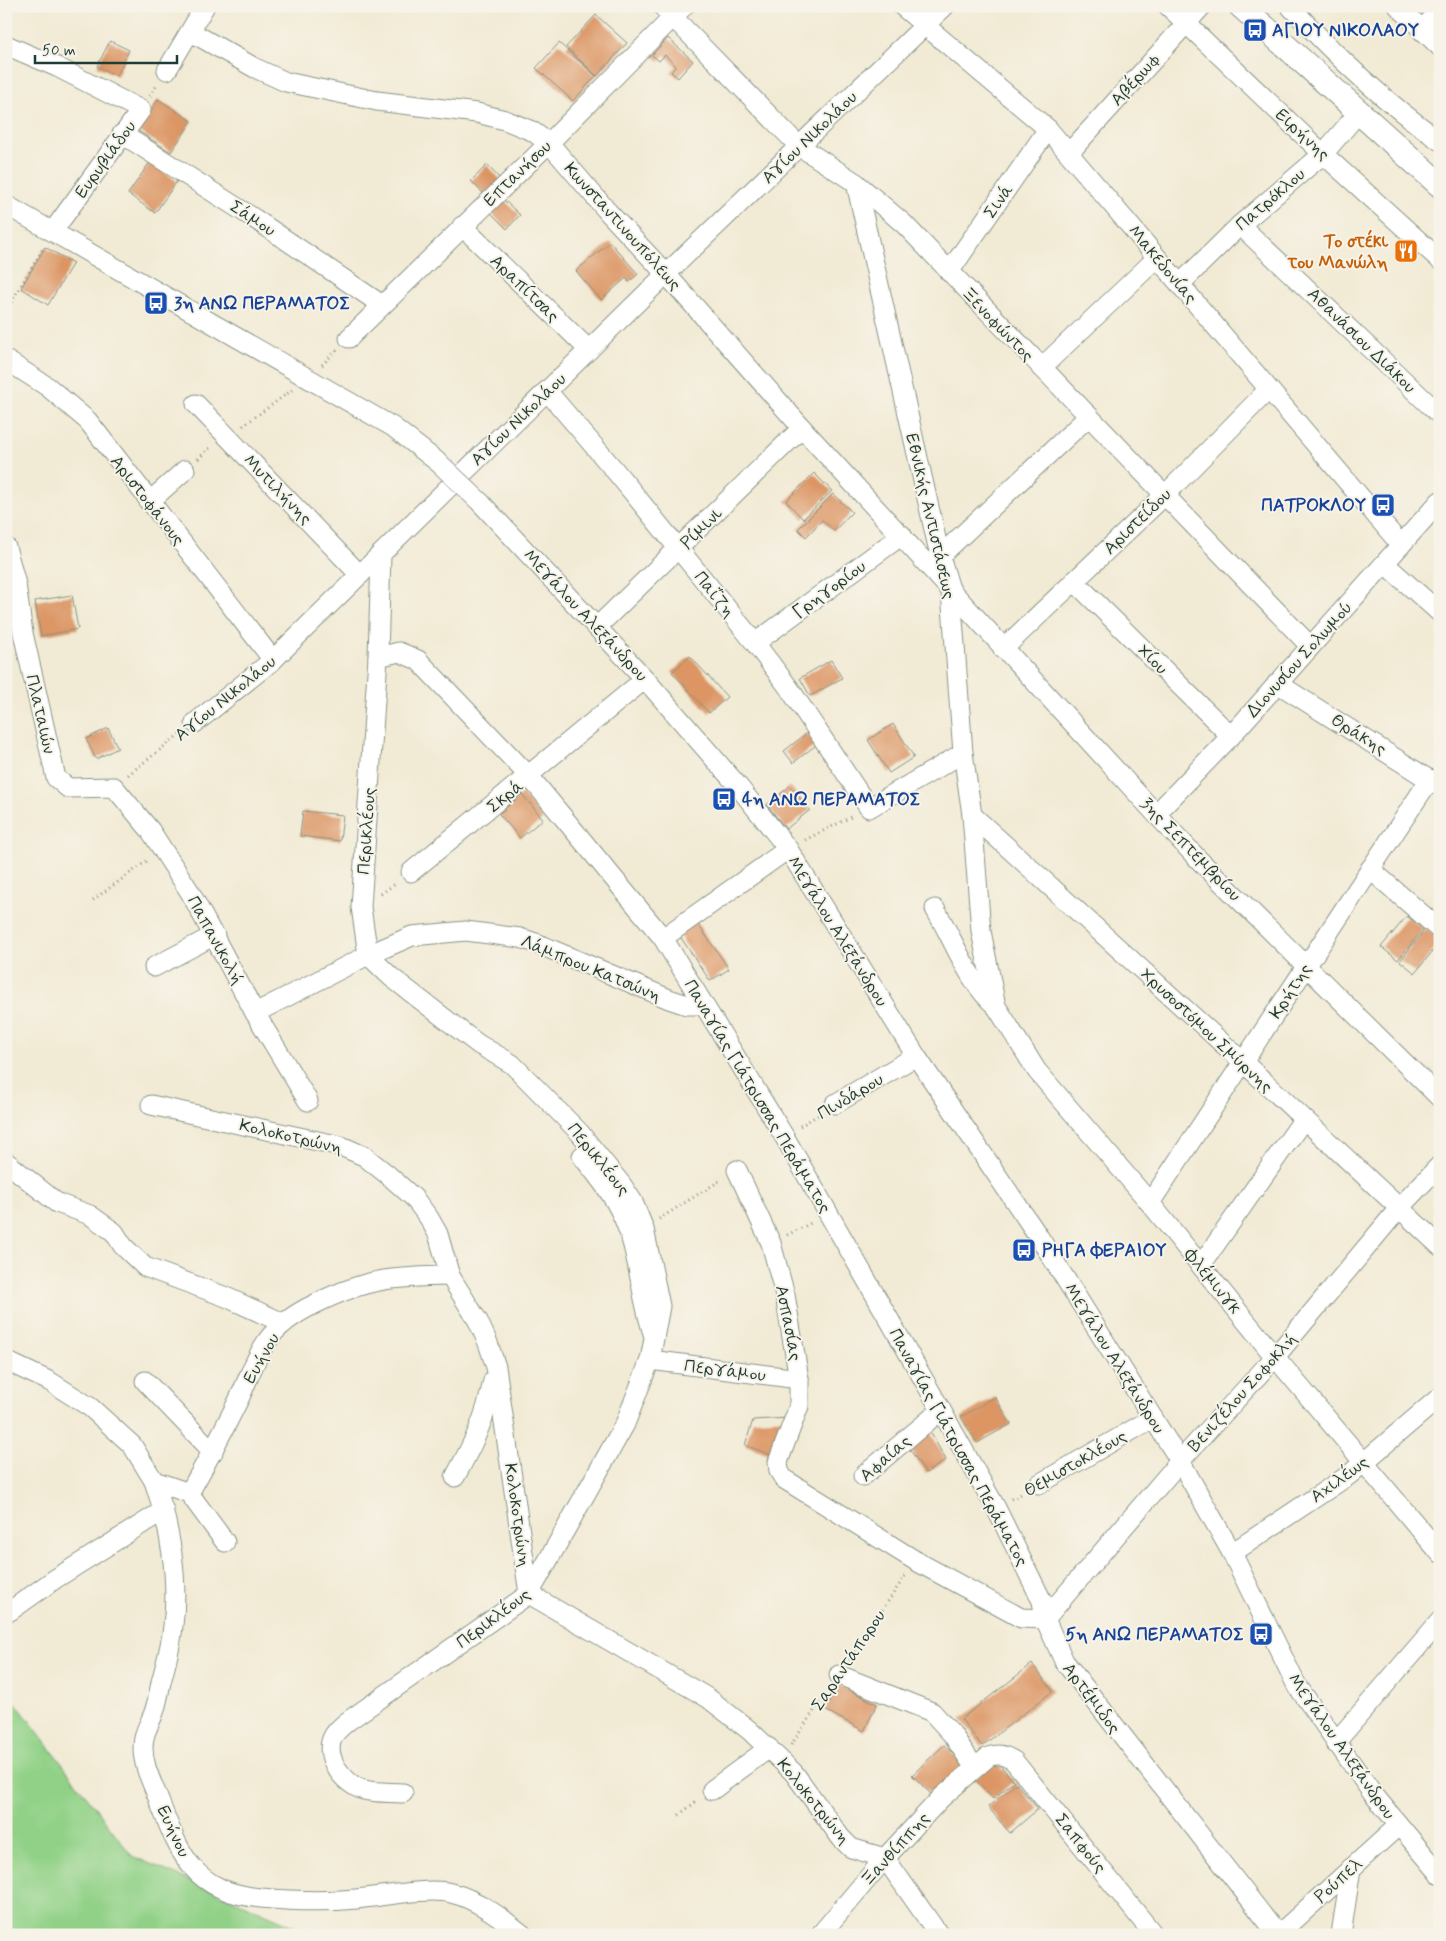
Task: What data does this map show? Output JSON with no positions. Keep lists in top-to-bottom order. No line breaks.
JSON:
{"streets":{"street":["Αβέρωφ","Ειρήνης","Αγίου Νικολάου","Ευρυβιάδου","Επτανήσου","Πατρόκλου","Σινά","Σάμου","Κωνσταντινουπόλεως","Μακεδονίας","Αραπίτσας","Ξενοφώντος","Αθανάσιου Διάκου","Μυτιλήνης","Αριστοφάνους","Εθνικής Αντιστάσεως","Αριστείδου","Ρίμινι","Γρηγορίου","Παΐζη","Μεγάλου Αλεξάνδρου","Χίου","Διονυσίου Σολωμού","Πλαταιών","Θράκης","Σκρά","Περικλέους","3ης Σεπτεμβρίου","Παπανικολή","Λάμπρου Κατσώνη","Κρήτης","Χρυσοστόμου Σμύρνης","Παναγίας Γιάτρισσας Περάματος","Πινδάρου","Κολοκοτρώνη","Φλέμινγκ","Ασπασίας","Ευήνου","Περγάμου","Βενιζέλου Σοφοκλή","Αφαίας","Θεμιστοκλέους","Αχιλέως","Αρτέμιδος","Σαπφούς","Ξανθίππης","Ρούπελ"],"path":["Σαραντάπορου"]},"crossings":[["Αβέρωφ","Ειρήνης"],["Αβέρωφ","Μακεδονίας"],["Ειρήνης","Πατρόκλου"],["Αγίου Νικολάου","Κωνσταντινουπόλεως"],["Αγίου Νικολάου","Μακεδονίας"],["Αγίου Νικολάου","Αραπίτσας"],["Αγίου Νικολάου","Ξενοφώντος"],["Αγίου Νικολάου","Μυτιλήνης"],["Αγίου Νικολάου","Αριστοφάνους"],["Αγίου Νικολάου","Παΐζη"],["Αγίου Νικολάου","Πλαταιών"],["Αγίου Νικολάου","Περικλέους"],["Αγίου Νικολάου","Παπανικολή"],["Ευρυβιάδου","Σάμου"],["Ευρυβιάδου","Μεγάλου Αλεξάνδρου"],["Επτανήσου","Σάμου"],["Επτανήσου","Κωνσταντινουπόλεως"],["Επτανήσου","Αραπίτσας"],["Επτανήσου","Ξενοφώντος"],["Πατρόκλου","Μακεδονίας"],["Πατρόκλου","Αθανάσιου Διάκου"],["Σινά","Μακεδονίας"],["Σινά","Ξενοφώντος"],["Κωνσταντινουπόλεως","Εθνικής Αντιστάσεως"],["Κωνσταντινουπόλεως","Ρίμινι"],["Κωνσταντινουπόλεως","Γρηγορίου"],["Κωνσταντινουπόλεως","3ης Σεπτεμβρίου"],["Μακεδονίας","Αριστείδου"],["Μακεδονίας","Διονυσίου Σολωμού"],["Ξενοφώντος","Εθνικής Αντιστάσεως"],["Ξενοφώντος","Αριστείδου"],["Ξενοφώντος","Διονυσίου Σολωμού"],["Εθνικής Αντιστάσεως","3ης Σεπτεμβρίου"],["Εθνικής Αντιστάσεως","Χρυσοστόμου Σμύρνης"],["Εθνικής Αντιστάσεως","Φλέμινγκ"],["Αριστείδου","Χίου"],["Αριστείδου","3ης Σεπτεμβρίου"],["Ρίμινι","Παΐζη"],["Ρίμινι","Μεγάλου Αλεξάνδρου"],["Γρηγορίου","Παΐζη"],["Μεγάλου Αλεξάνδρου","Σκρά"],["Μεγάλου Αλεξάνδρου","Πινδάρου"],["Μεγάλου Αλεξάνδρου","Βενιζέλου Σοφοκλή"],["Μεγάλου Αλεξάνδρου","Θεμιστοκλέους"],["Μεγάλου Αλεξάνδρου","Αχιλέως"],["Μεγάλου Αλεξάνδρου","Ρούπελ"],["Χίου","Διονυσίου Σολωμού"],["Διονυσίου Σολωμού","Θράκης"],["Διονυσίου Σολωμού","3ης Σεπτεμβρίου"],["Πλαταιών","Παπανικολή"],["Θράκης","Κρήτης"],["Σκρά","Παναγίας Γιάτρισσας Περάματος"],["Περικλέους","Λάμπρου Κατσώνη"],["Περικλέους","Παναγίας Γιάτρισσας Περάματος"],["Περικλέους","Κολοκοτρώνη"],["Περικλέους","Περγάμου"],["3ης Σεπτεμβρίου","Κρήτης"],["Παπανικολή","Λάμπρου Κατσώνη"],["Λάμπρου Κατσώνη","Παναγίας Γιάτρισσας Περάματος"],["Κρήτης","Χρυσοστόμου Σμύρνης"],["Κρήτης","Φλέμινγκ"],["Χρυσοστόμου Σμύρνης","Βενιζέλου Σοφοκλή"],["Παναγίας Γιάτρισσας Περάματος","Πινδάρου"],["Παναγίας Γιάτρισσας Περάματος","Βενιζέλου Σοφοκλή"],["Παναγίας Γιάτρισσας Περάματος","Αφαίας"],["Παναγίας Γιάτρισσας Περάματος","Θεμιστοκλέους"],["Παναγίας Γιάτρισσας Περάματος","Αρτέμιδος"],["Κολοκοτρώνη","Ευήνου"],["Κολοκοτρώνη","Σαραντάπορου"],["Κολοκοτρώνη","Ξανθίππης"],["Φλέμινγκ","Βενιζέλου Σοφοκλή"],["Φλέμινγκ","Αχιλέως"],["Ασπασίας","Περγάμου"],["Ασπασίας","Σαραντάπορου"],["Βενιζέλου Σοφοκλή","Αρτέμιδος"],["Αρτέμιδος","Ρούπελ"],["Σαπφούς","Ξανθίππης"]],"places":{"bus stop":["ΑΓΙΟΥ ΝΙΚΟΛΑΟΥ","3η ΑΝΩ ΠΕΡΑΜΑΤΟΣ","ΠΑΤΡΟΚΛΟΥ","4η ΑΝΩ ΠΕΡΑΜΑΤΟΣ","ΡΗΓΑ ΦΕΡΑΙΟΥ","5η ΑΝΩ ΠΕΡΑΜΑΤΟΣ"],"restaurant":["Το στέκι του Μανώλη"]},"scale_bar":"50 m"}
